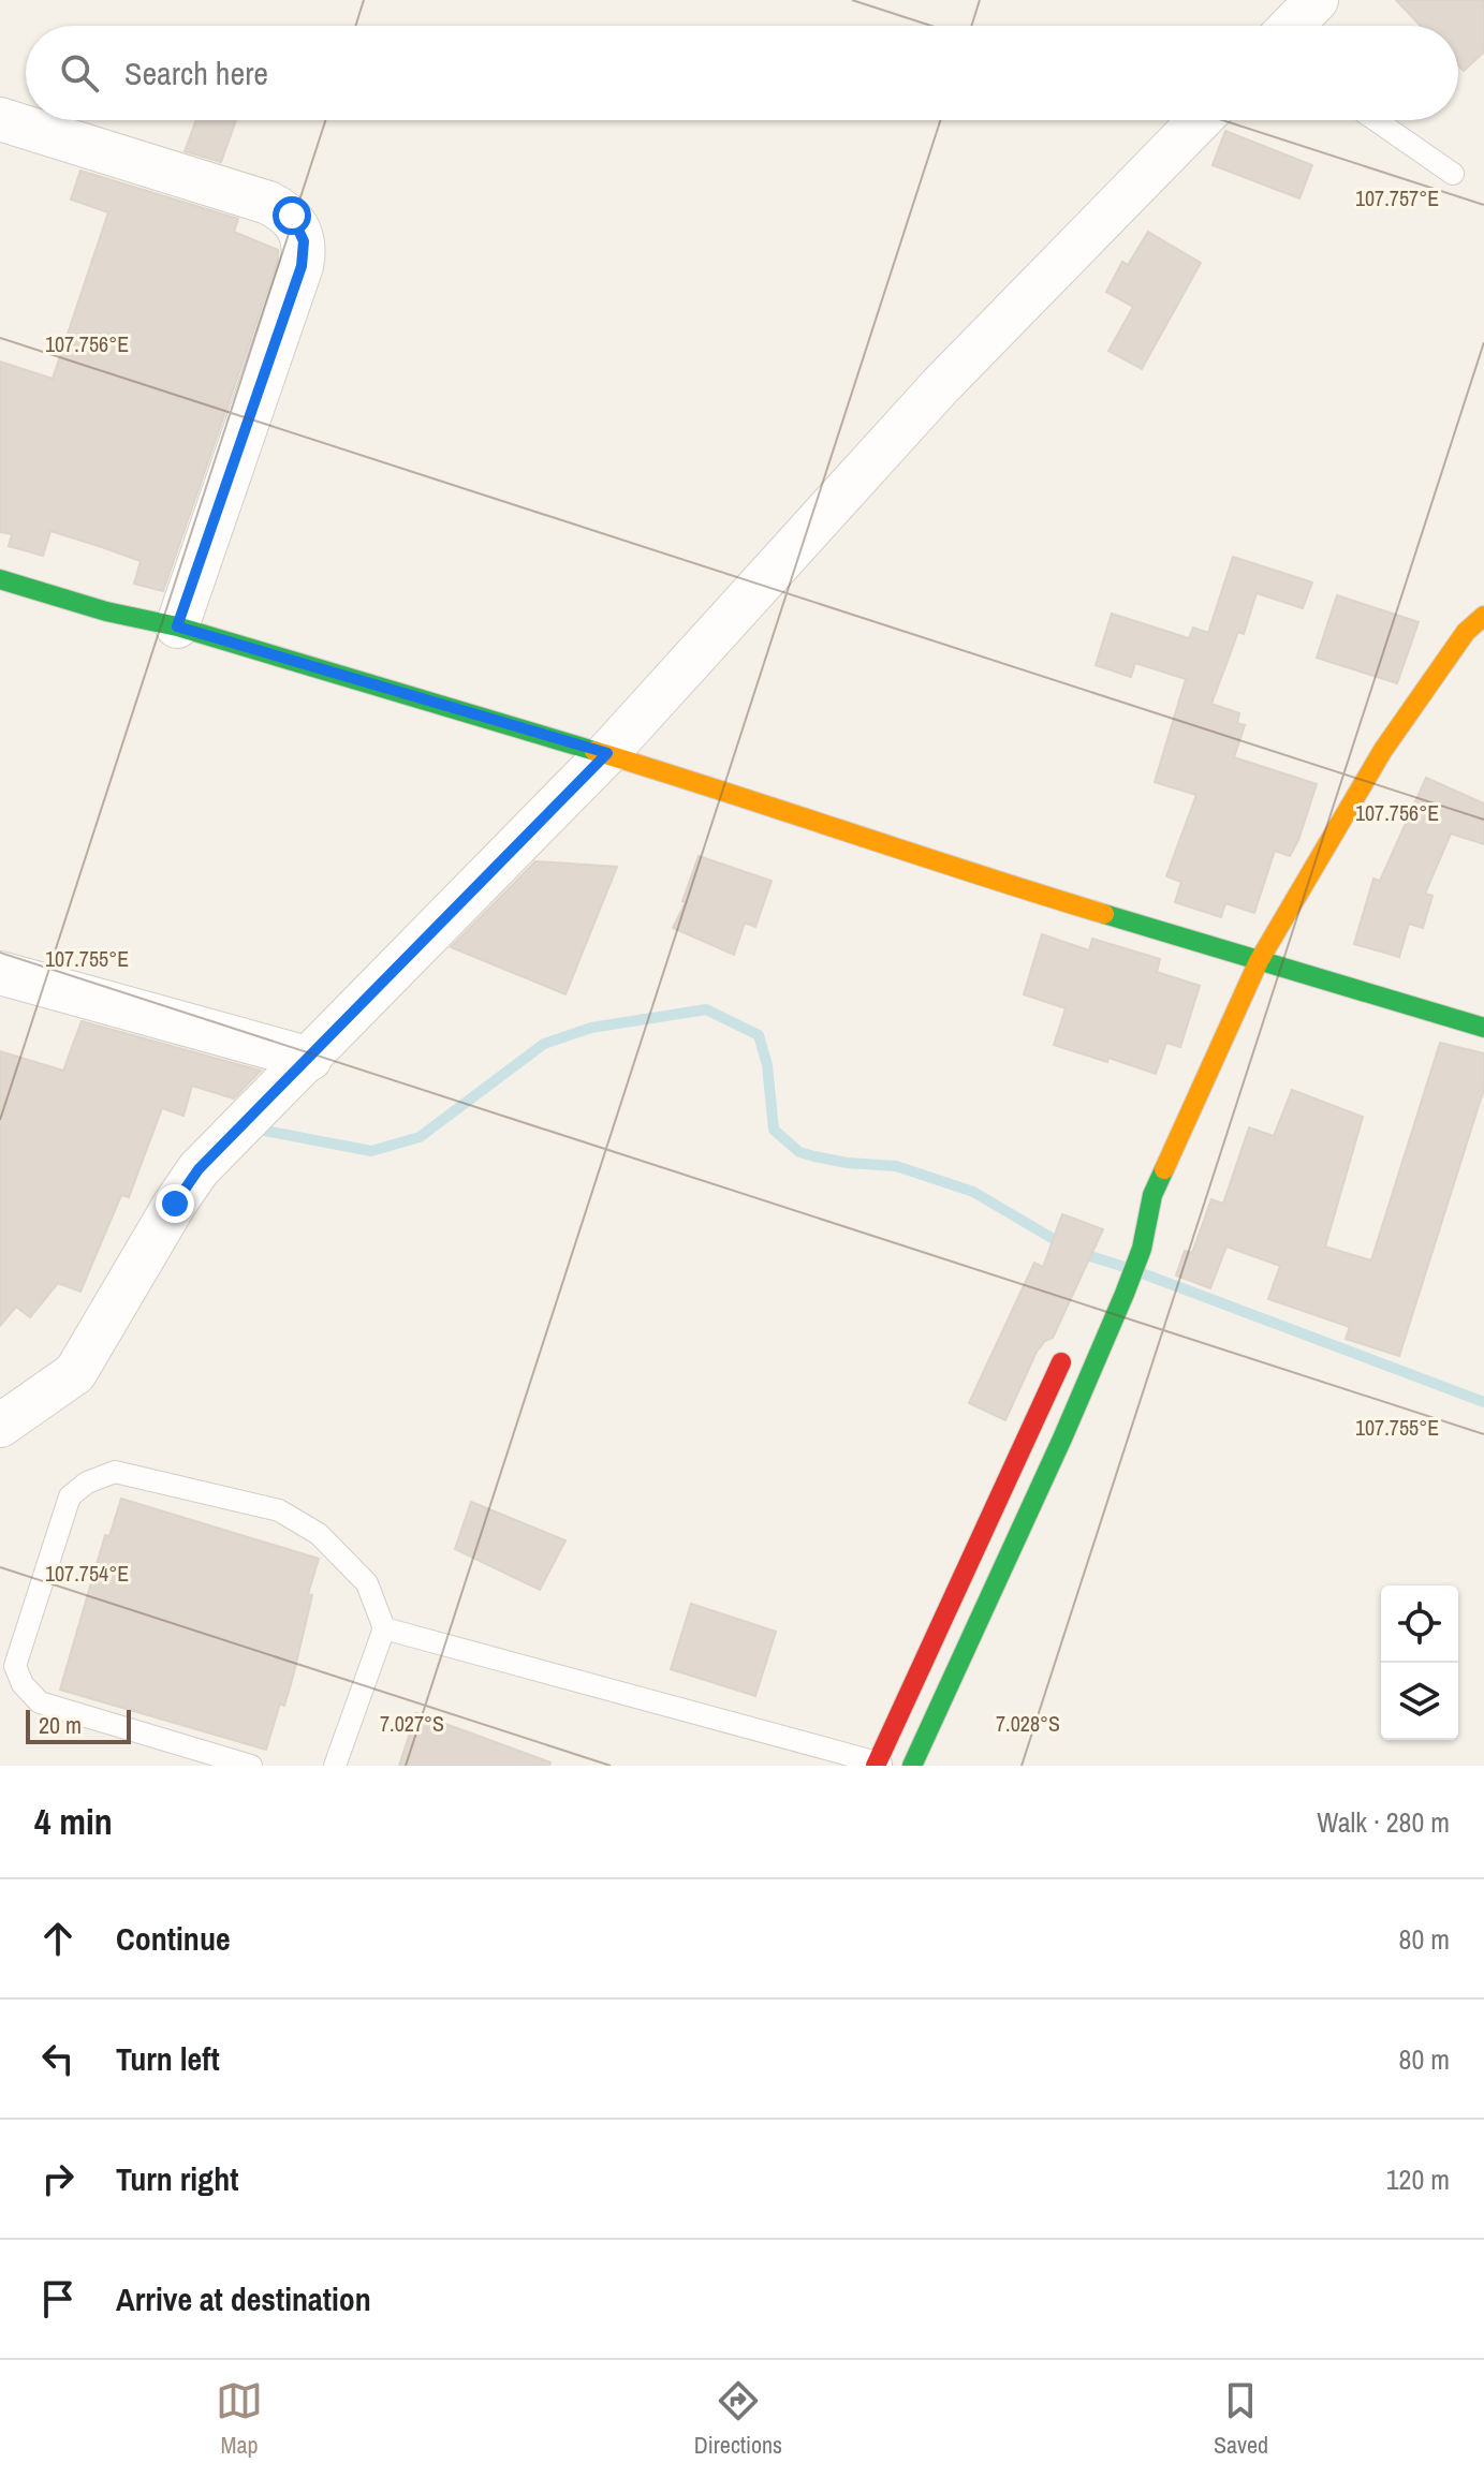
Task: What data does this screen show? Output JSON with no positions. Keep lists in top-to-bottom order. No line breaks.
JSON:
{"scale_bar":"20 m","page":{"search":"Search here","scale":"20 m","heading":["4 min","Walk · 280 m"],"list":[["Continue","80 m"],["Turn left","80 m"],["Turn right","120 m"],"Arrive at destination"],"nav":["Map","Directions","Saved"]},"coordinates":["107.757°E","107.756°E","107.755°E","107.754°E","7.027°S","7.028°S"]}
